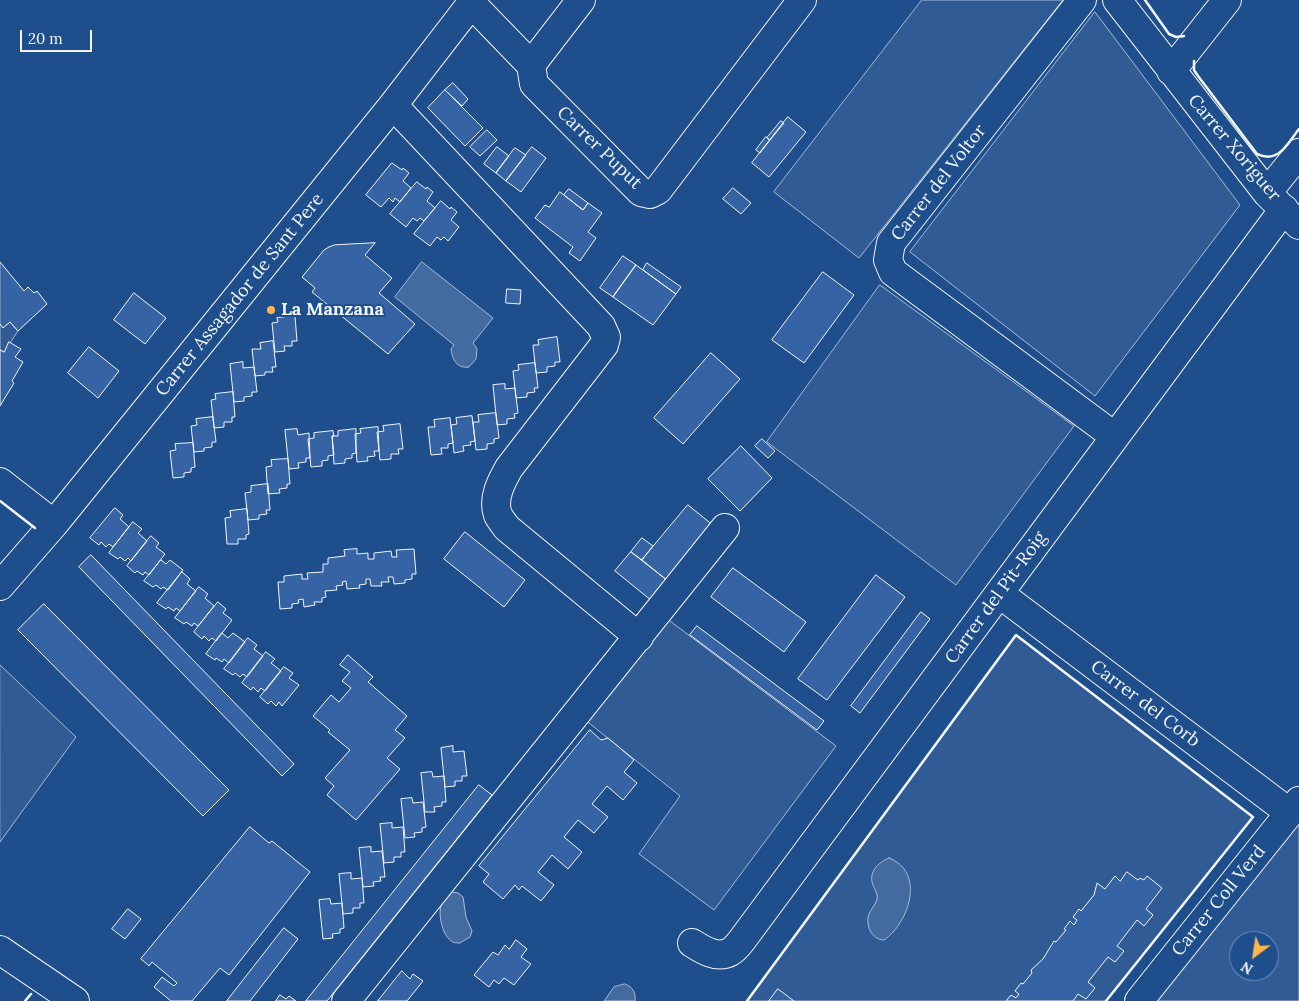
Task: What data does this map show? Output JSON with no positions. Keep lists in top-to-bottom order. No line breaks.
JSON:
{"streets":{"street":["Carrer Puput","Carrer Xoriguer","Carrer del Voltor","Carrer Assagador de Sant Pere","Carrer del Pit-Roig","Carrer del Corb","Carrer Coll Verd"]},"crossings":[["Carrer Puput","Carrer Assagador de Sant Pere"],["Carrer Xoriguer","Carrer del Pit-Roig"],["Carrer del Voltor","Carrer del Pit-Roig"],["Carrer del Pit-Roig","Carrer del Corb"],["Carrer del Corb","Carrer Coll Verd"]],"places":["La Manzana"],"scale_bar":"20 m","north":"bottom left"}
